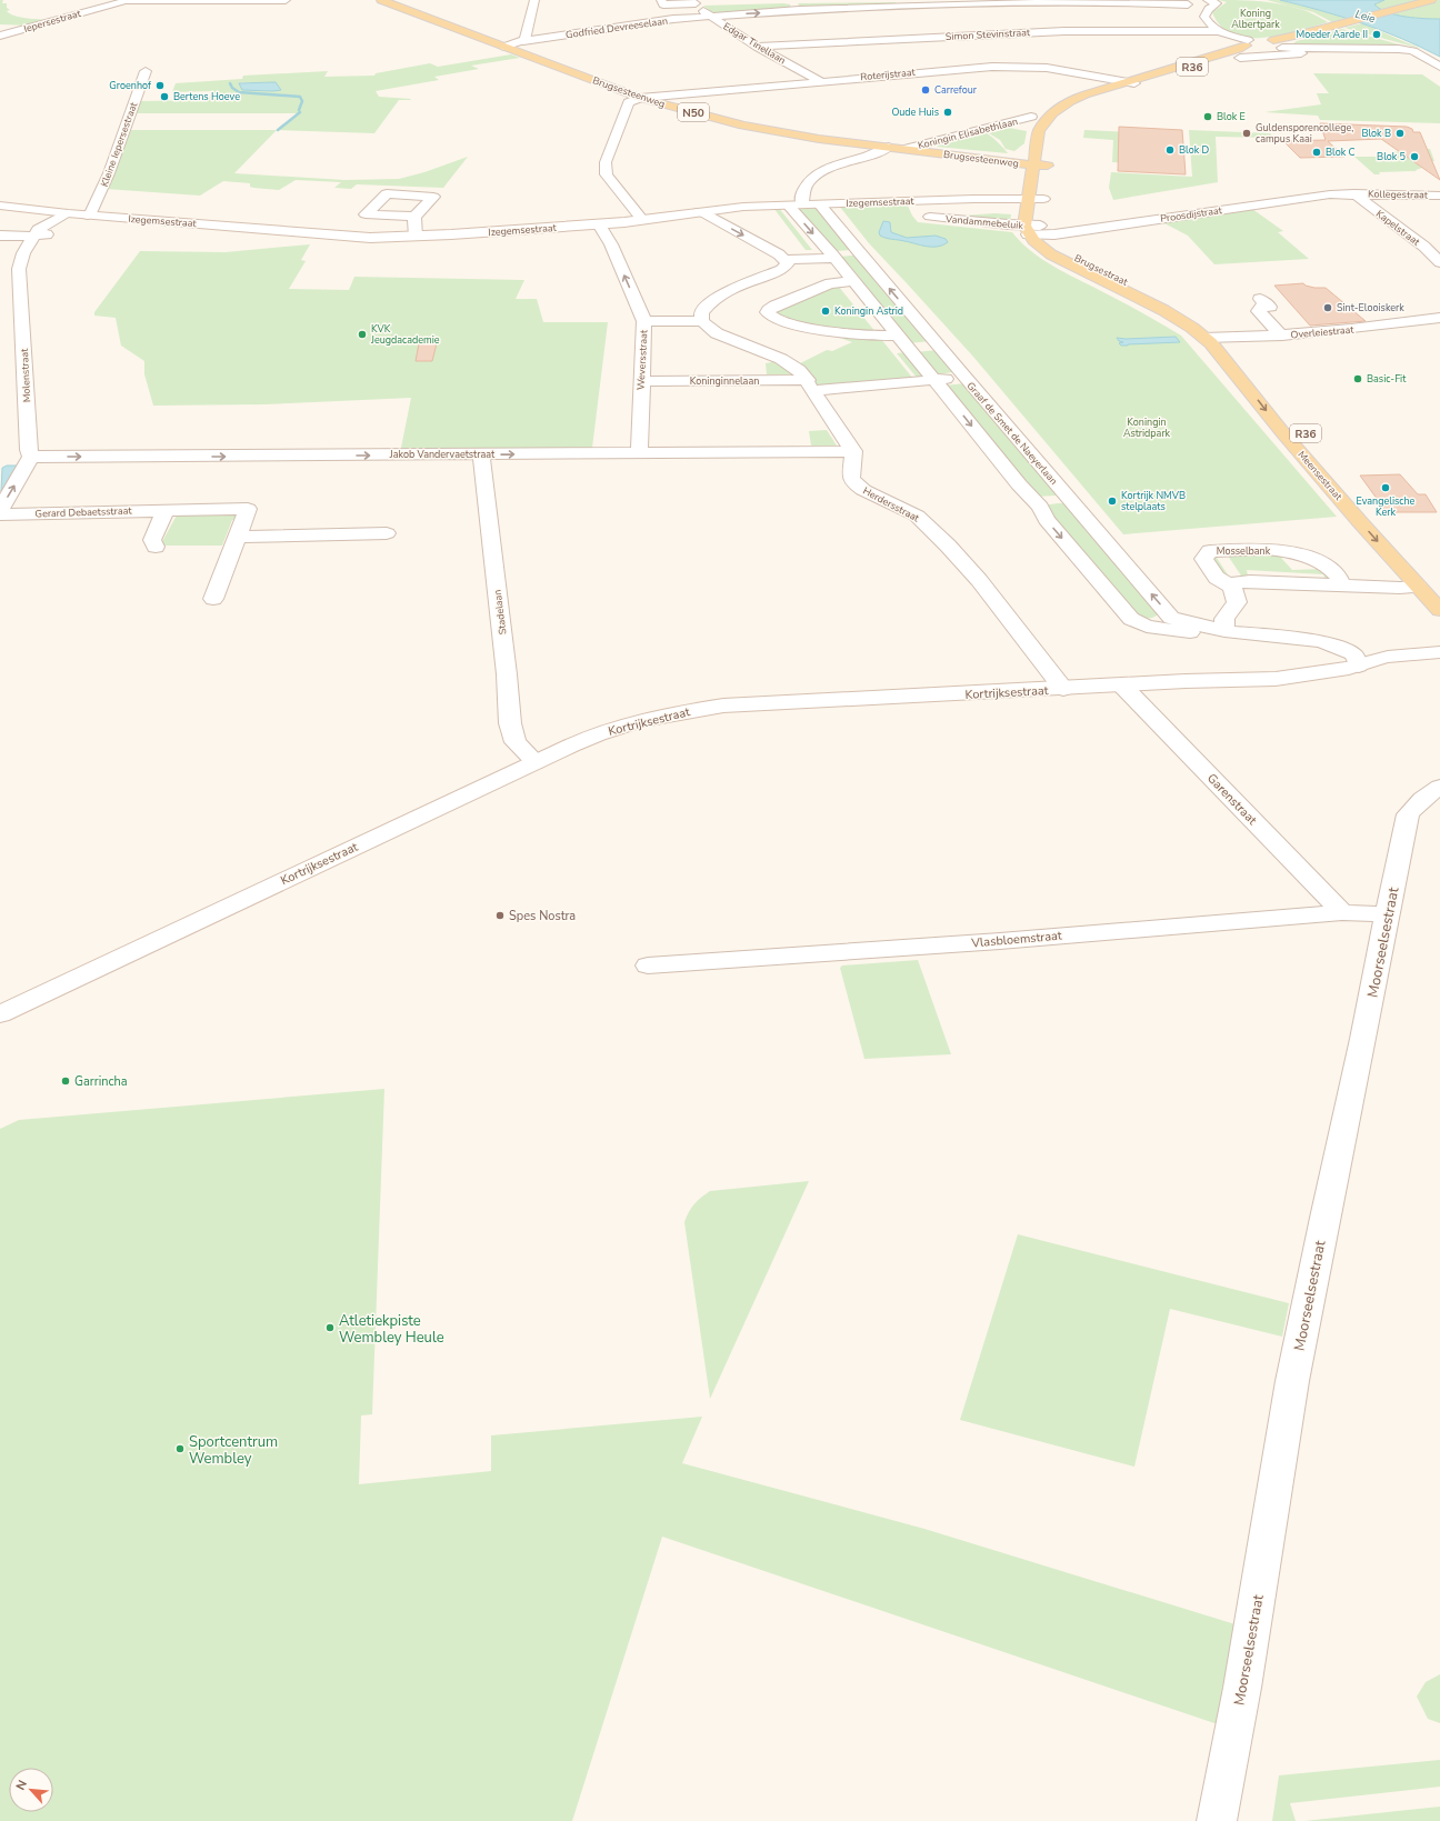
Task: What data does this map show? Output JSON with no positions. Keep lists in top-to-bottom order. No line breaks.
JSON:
{"streets":{"main road":["R36","Brugsesteenweg","N50","Brugsestraat","Meensestraat"],"street":["Iepersestraat","Godfried Devreeselaan","Simon Stevinstraat","Edgar Tinellaan","Roterijstraat","Koningin Elisabethlaan","Kleine Iepersestraat","Kollegestraat","Izegemsestraat","Proosdijstraat","Vandammebeluik","Kapelstraat","Overleiestraat","Weversstraat","Molenstraat","Koninginnelaan","Graaf de Smet de Naeyerlaan","Jakob Vandervaetstraat","Herdersstraat","Gerard Debaetsstraat","Mosselbank","Stadelaan","Kortrijksestraat","Garenstraat","Vlasbloemstraat","Moorseelsestraat"]},"crossings":[["Godfried Devreeselaan","Edgar Tinellaan"],["Godfried Devreeselaan","Brugsesteenweg"],["Simon Stevinstraat","Edgar Tinellaan"],["Edgar Tinellaan","Roterijstraat"],["R36","Roterijstraat"],["R36","Brugsesteenweg"],["R36","Izegemsestraat"],["R36","Proosdijstraat"],["R36","Vandammebeluik"],["R36","Brugsestraat"],["Roterijstraat","Brugsesteenweg"],["Brugsesteenweg","Koningin Elisabethlaan"],["Brugsesteenweg","Izegemsestraat"],["Kleine Iepersestraat","Izegemsestraat"],["Kollegestraat","Proosdijstraat"],["Kollegestraat","Kapelstraat"],["Izegemsestraat","Weversstraat"],["Izegemsestraat","Molenstraat"],["Izegemsestraat","Graaf de Smet de Naeyerlaan"],["Proosdijstraat","Vandammebeluik"],["Proosdijstraat","Kapelstraat"],["Proosdijstraat","Brugsestraat"],["Vandammebeluik","Brugsestraat"],["Brugsestraat","Overleiestraat"],["Brugsestraat","Meensestraat"],["Overleiestraat","Meensestraat"],["Weversstraat","Koninginnelaan"],["Weversstraat","Jakob Vandervaetstraat"],["Molenstraat","Jakob Vandervaetstraat"],["Koninginnelaan","Graaf de Smet de Naeyerlaan"],["Graaf de Smet de Naeyerlaan","Kortrijksestraat"],["Jakob Vandervaetstraat","Herdersstraat"],["Jakob Vandervaetstraat","Stadelaan"],["Herdersstraat","Kortrijksestraat"],["Stadelaan","Kortrijksestraat"],["Kortrijksestraat","Garenstraat"],["Garenstraat","Vlasbloemstraat"],["Vlasbloemstraat","Moorseelsestraat"]],"one_way":["Weversstraat","Jakob Vandervaetstraat"],"water":["Leie"],"parks":["Koning Albertpark","Koningin Astridpark"],"places":["Moeder Aarde II","Groenhof","Carrefour","Bertens Hoeve","Oude Huis","Blok E","Guldensporencollege, campus Kaai","Blok B","Blok D","Blok C","Blok 5","Sint-Elooiskerk","Koningin Astrid","KVK Jeugdacademie","Basic-Fit","Evangelische Kerk","Kortrijk NMVB stelplaats","Spes Nostra","Garrincha","Atletiekpiste Wembley Heule","Sportcentrum Wembley"],"north":"top left"}
